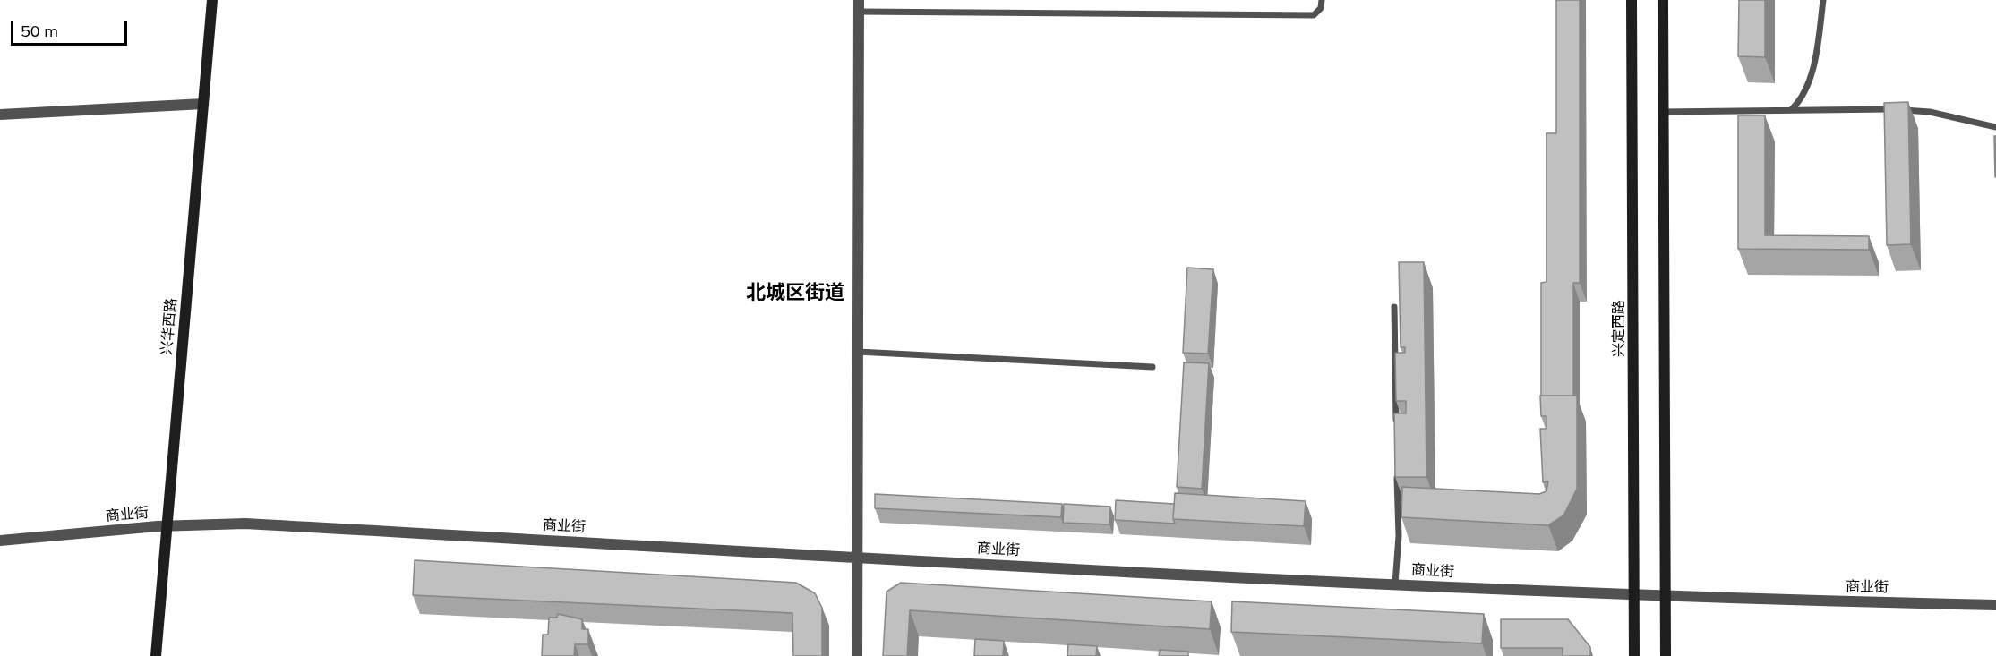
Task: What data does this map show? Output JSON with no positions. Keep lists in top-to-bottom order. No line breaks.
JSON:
{"streets":{"main road":["兴华西路","兴定西路"],"street":["商业街"]},"crossings":[["兴华西路","商业街"],["兴定西路","商业街"]],"districts":["北城区街道"],"scale_bar":"50 m"}
